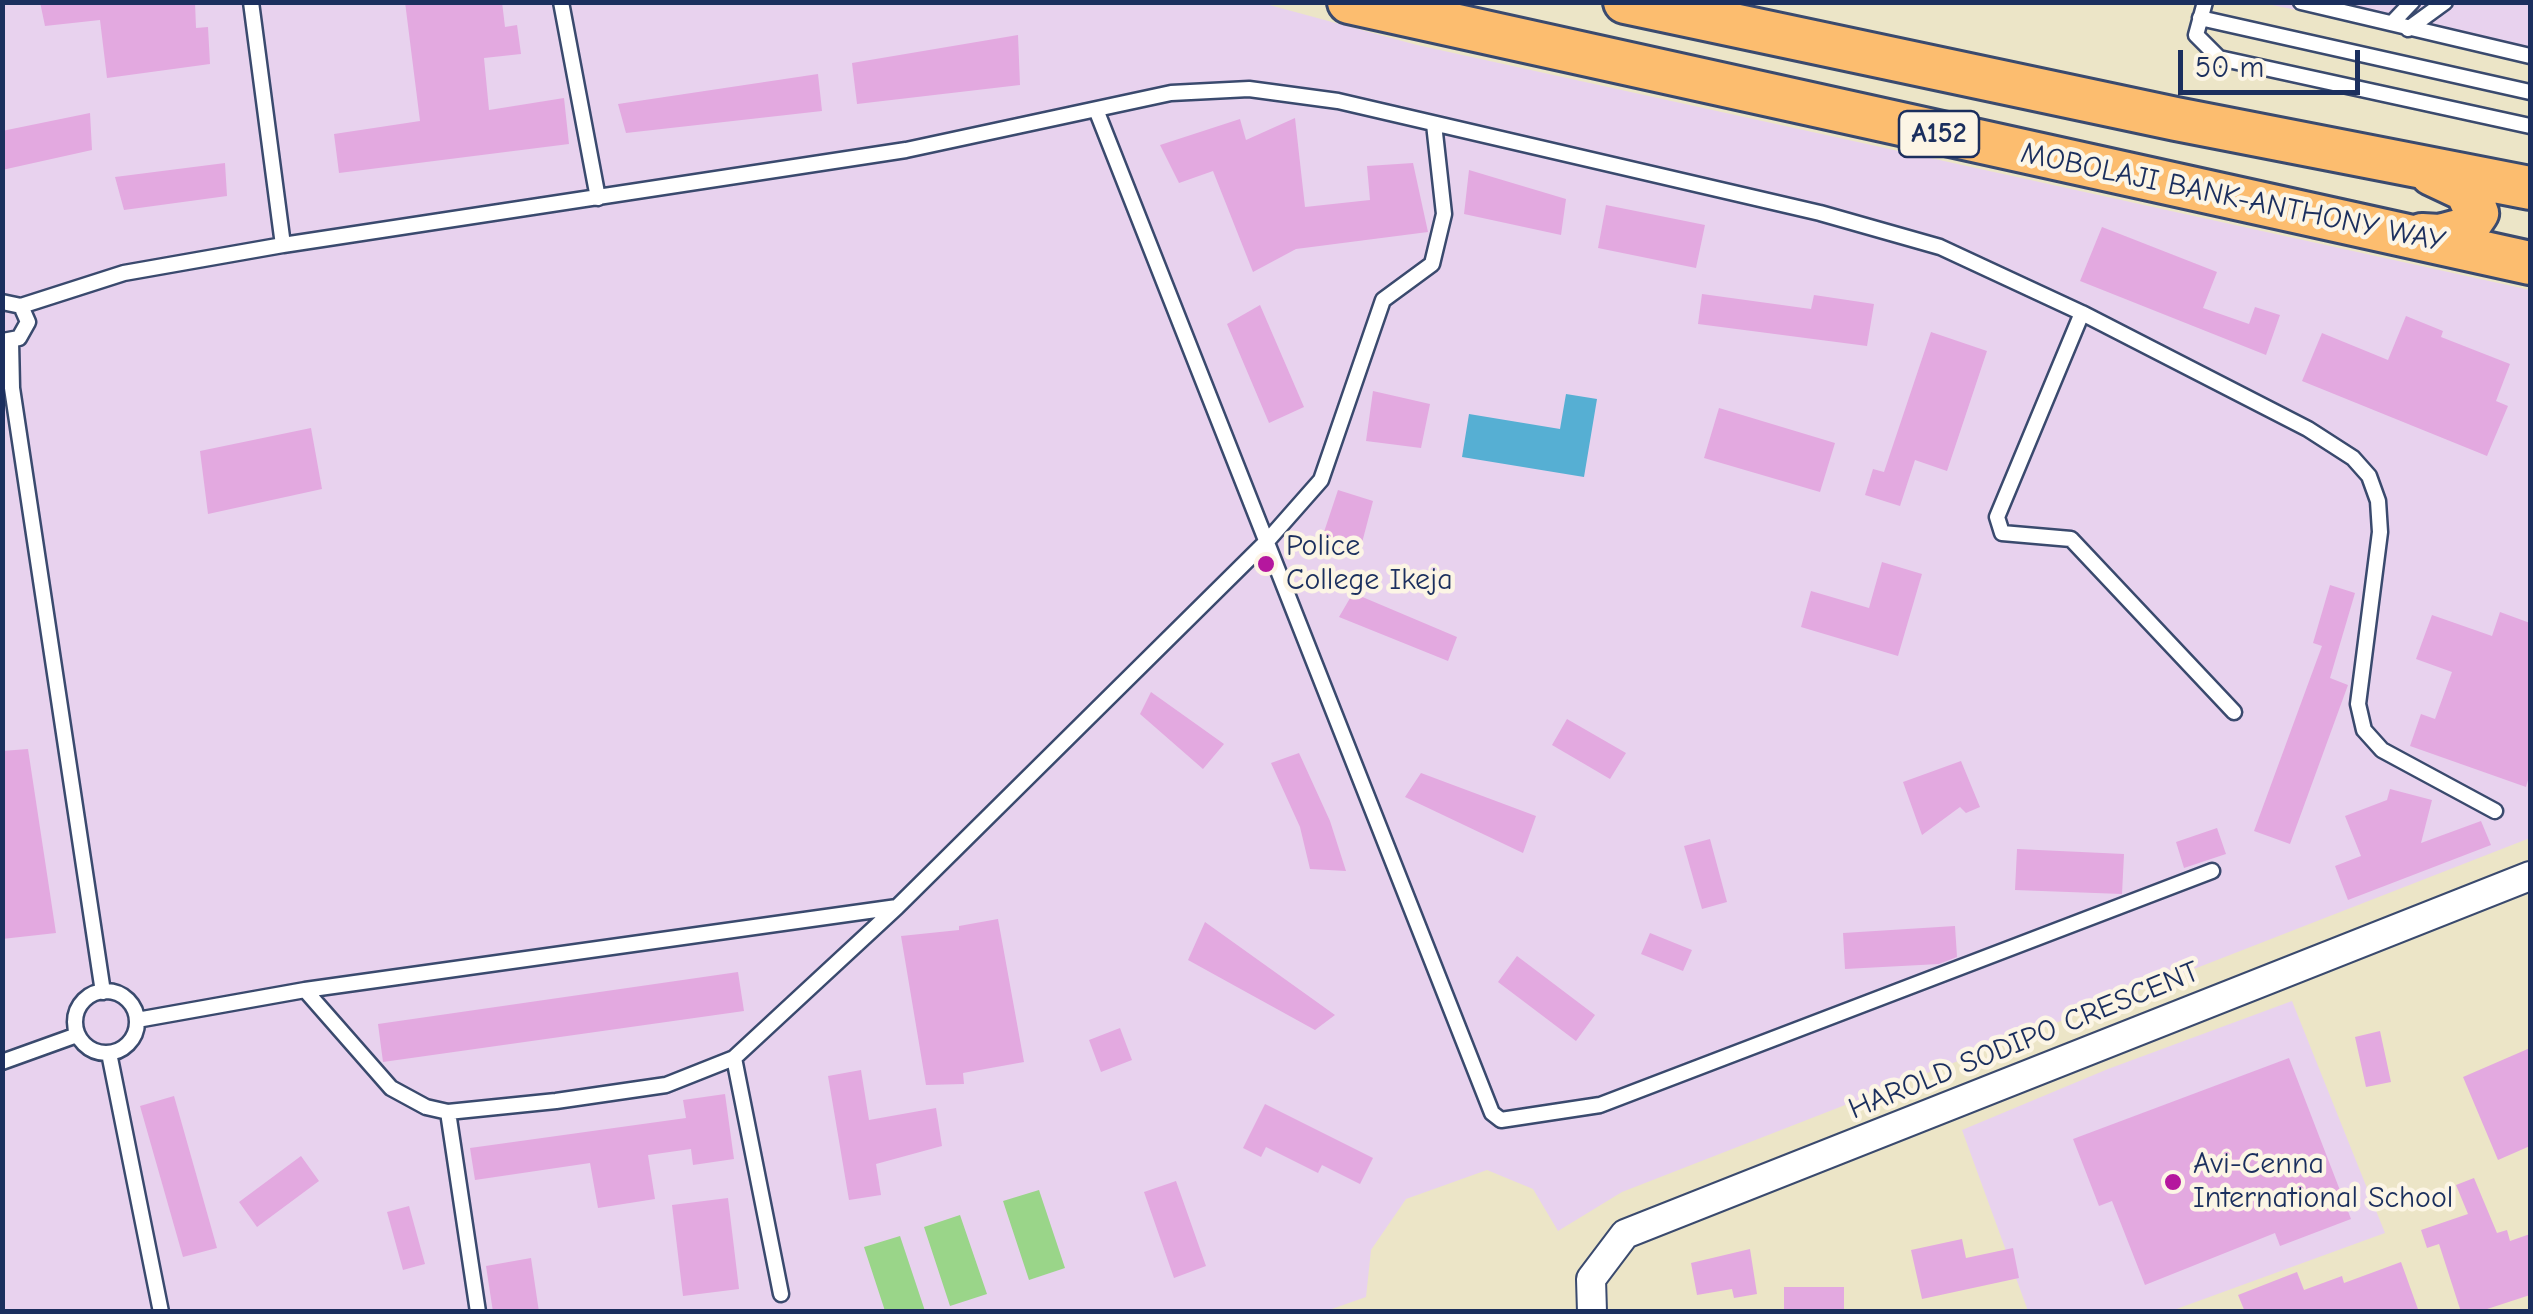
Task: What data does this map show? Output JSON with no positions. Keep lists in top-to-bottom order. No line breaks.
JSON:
{"streets":{"main road":["A152","MOBOLAJI BANK-ANTHONY WAY"],"street":["HAROLD SODIPO CRESCENT"]},"places":["Police College Ikeja","Avi-Cenna International School"],"scale_bar":"50 m"}
